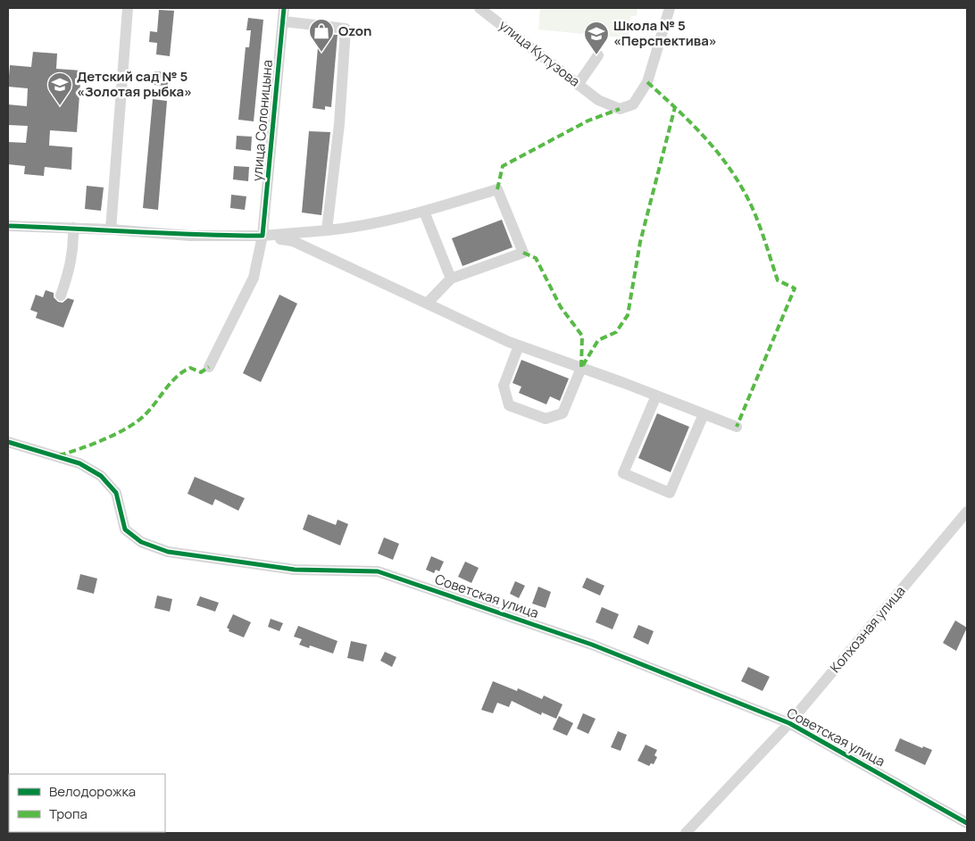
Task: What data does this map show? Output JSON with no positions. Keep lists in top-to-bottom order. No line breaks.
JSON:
{"streets":{"street":["улица Кутузова","улица Солоницына","Советская улица","Колхозная улица"]},"crossings":[["Советская улица","Колхозная улица"]],"places":{"shop":["Ozon"],"school or university":["Школа № 5 «Перспектива»","Детский сад № 5 «Золотая рыбка»"]},"legend":["Велодорожка","Тропа"]}
